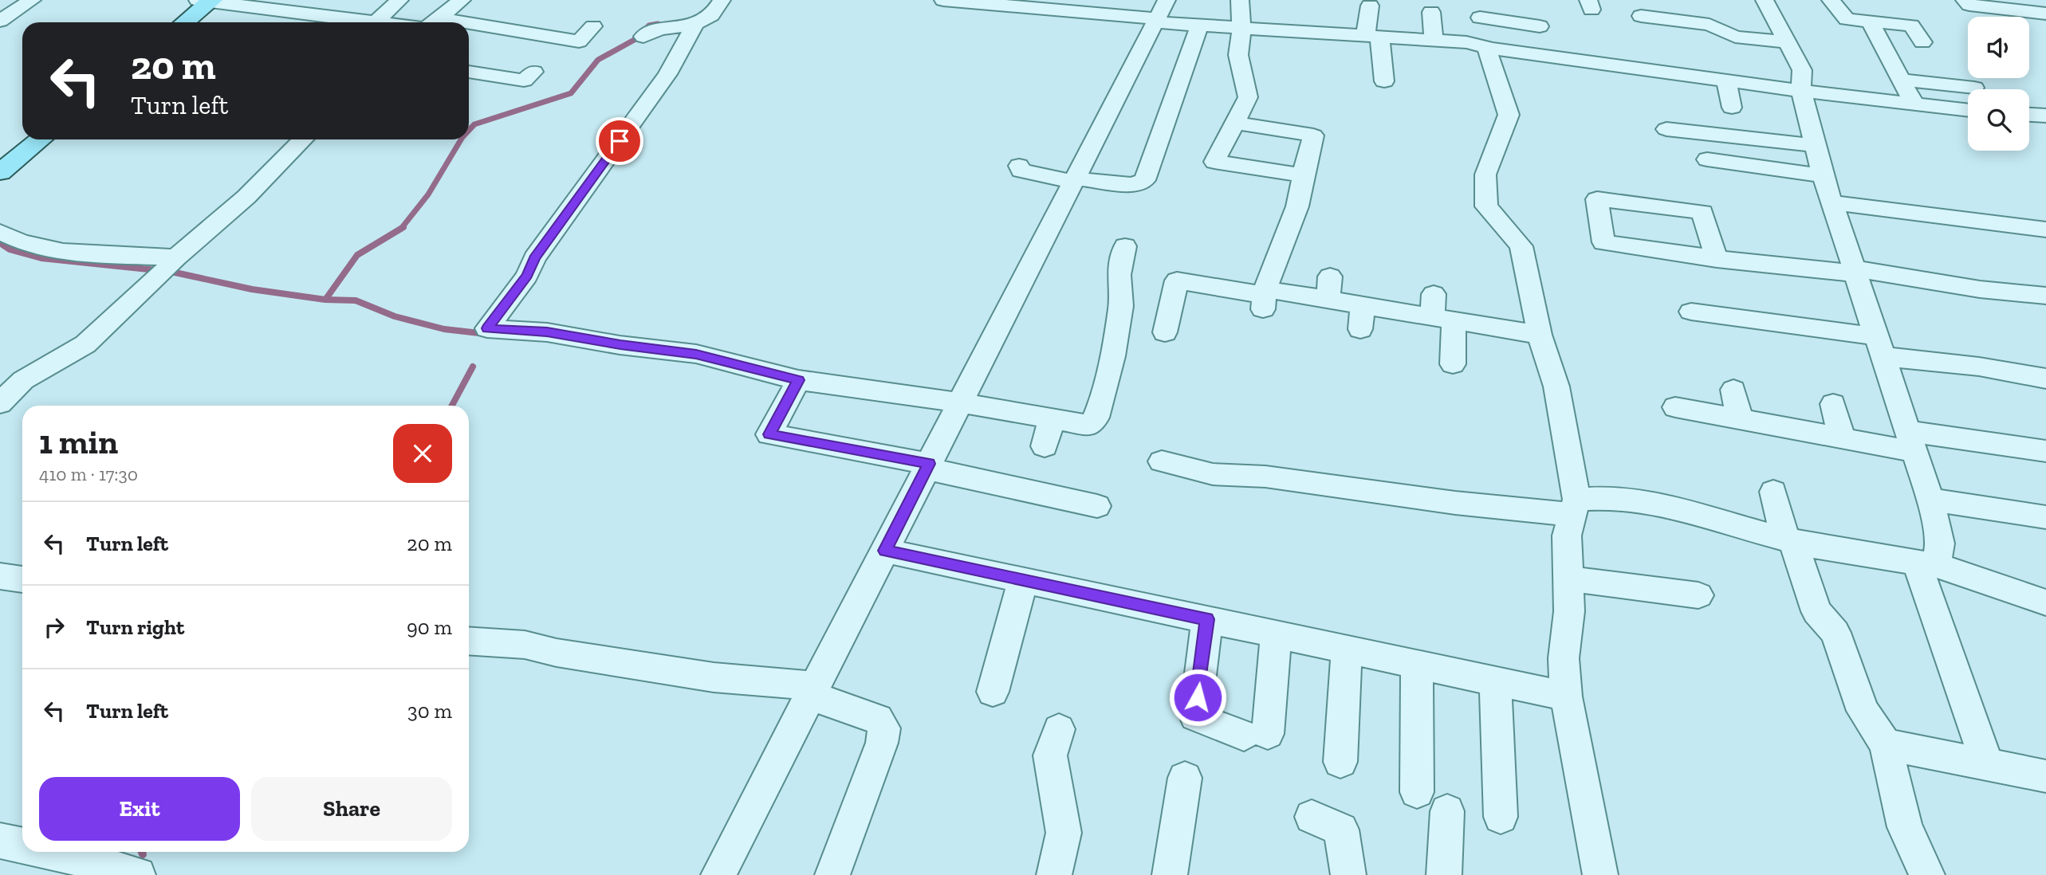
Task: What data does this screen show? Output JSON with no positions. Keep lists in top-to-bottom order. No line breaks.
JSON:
{"page":{"turn":["20 m","Turn left"],"heading":["1 min","410 m · 17:30"],"list":[{"name":"Turn left","value":"20 m"},{"name":"Turn right","value":"90 m"},{"name":"Turn left","value":"30 m"}],"buttons":["Exit","Share"]}}
